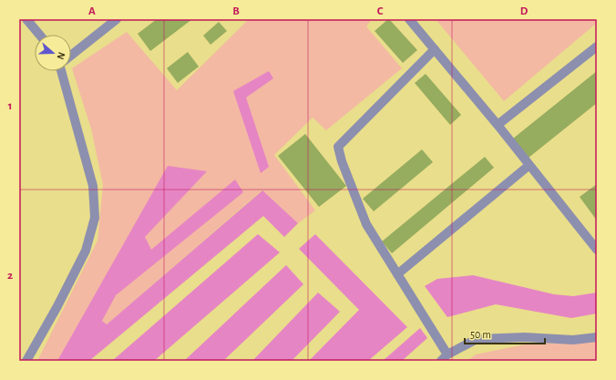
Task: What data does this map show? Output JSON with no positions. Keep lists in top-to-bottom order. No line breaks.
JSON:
{"scale_bar":"50 m","north":"right","grid":{"columns":["A","B","C","D"],"rows":["1","2"]}}
